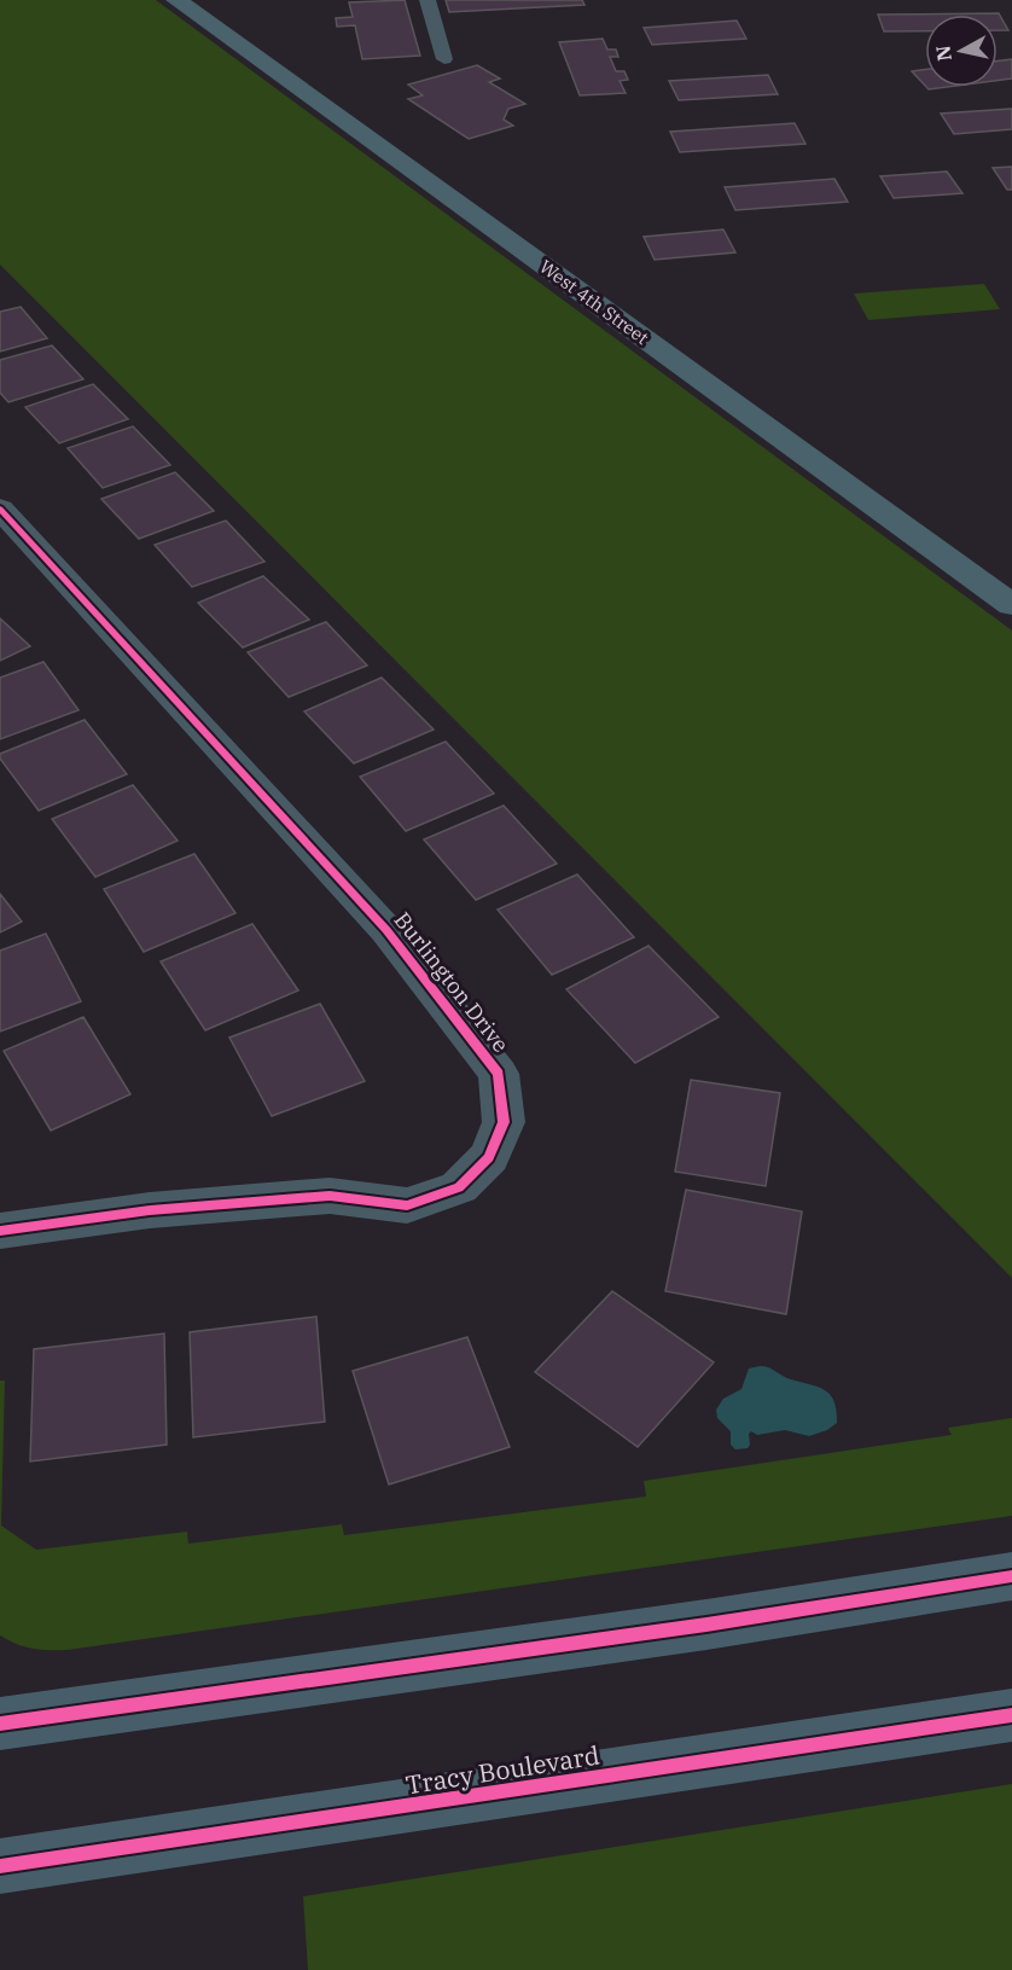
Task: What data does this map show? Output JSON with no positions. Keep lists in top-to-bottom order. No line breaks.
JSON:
{"streets":{"main road":["Tracy Boulevard"],"street":["West 4th Street","Burlington Drive"]},"north":"left"}
